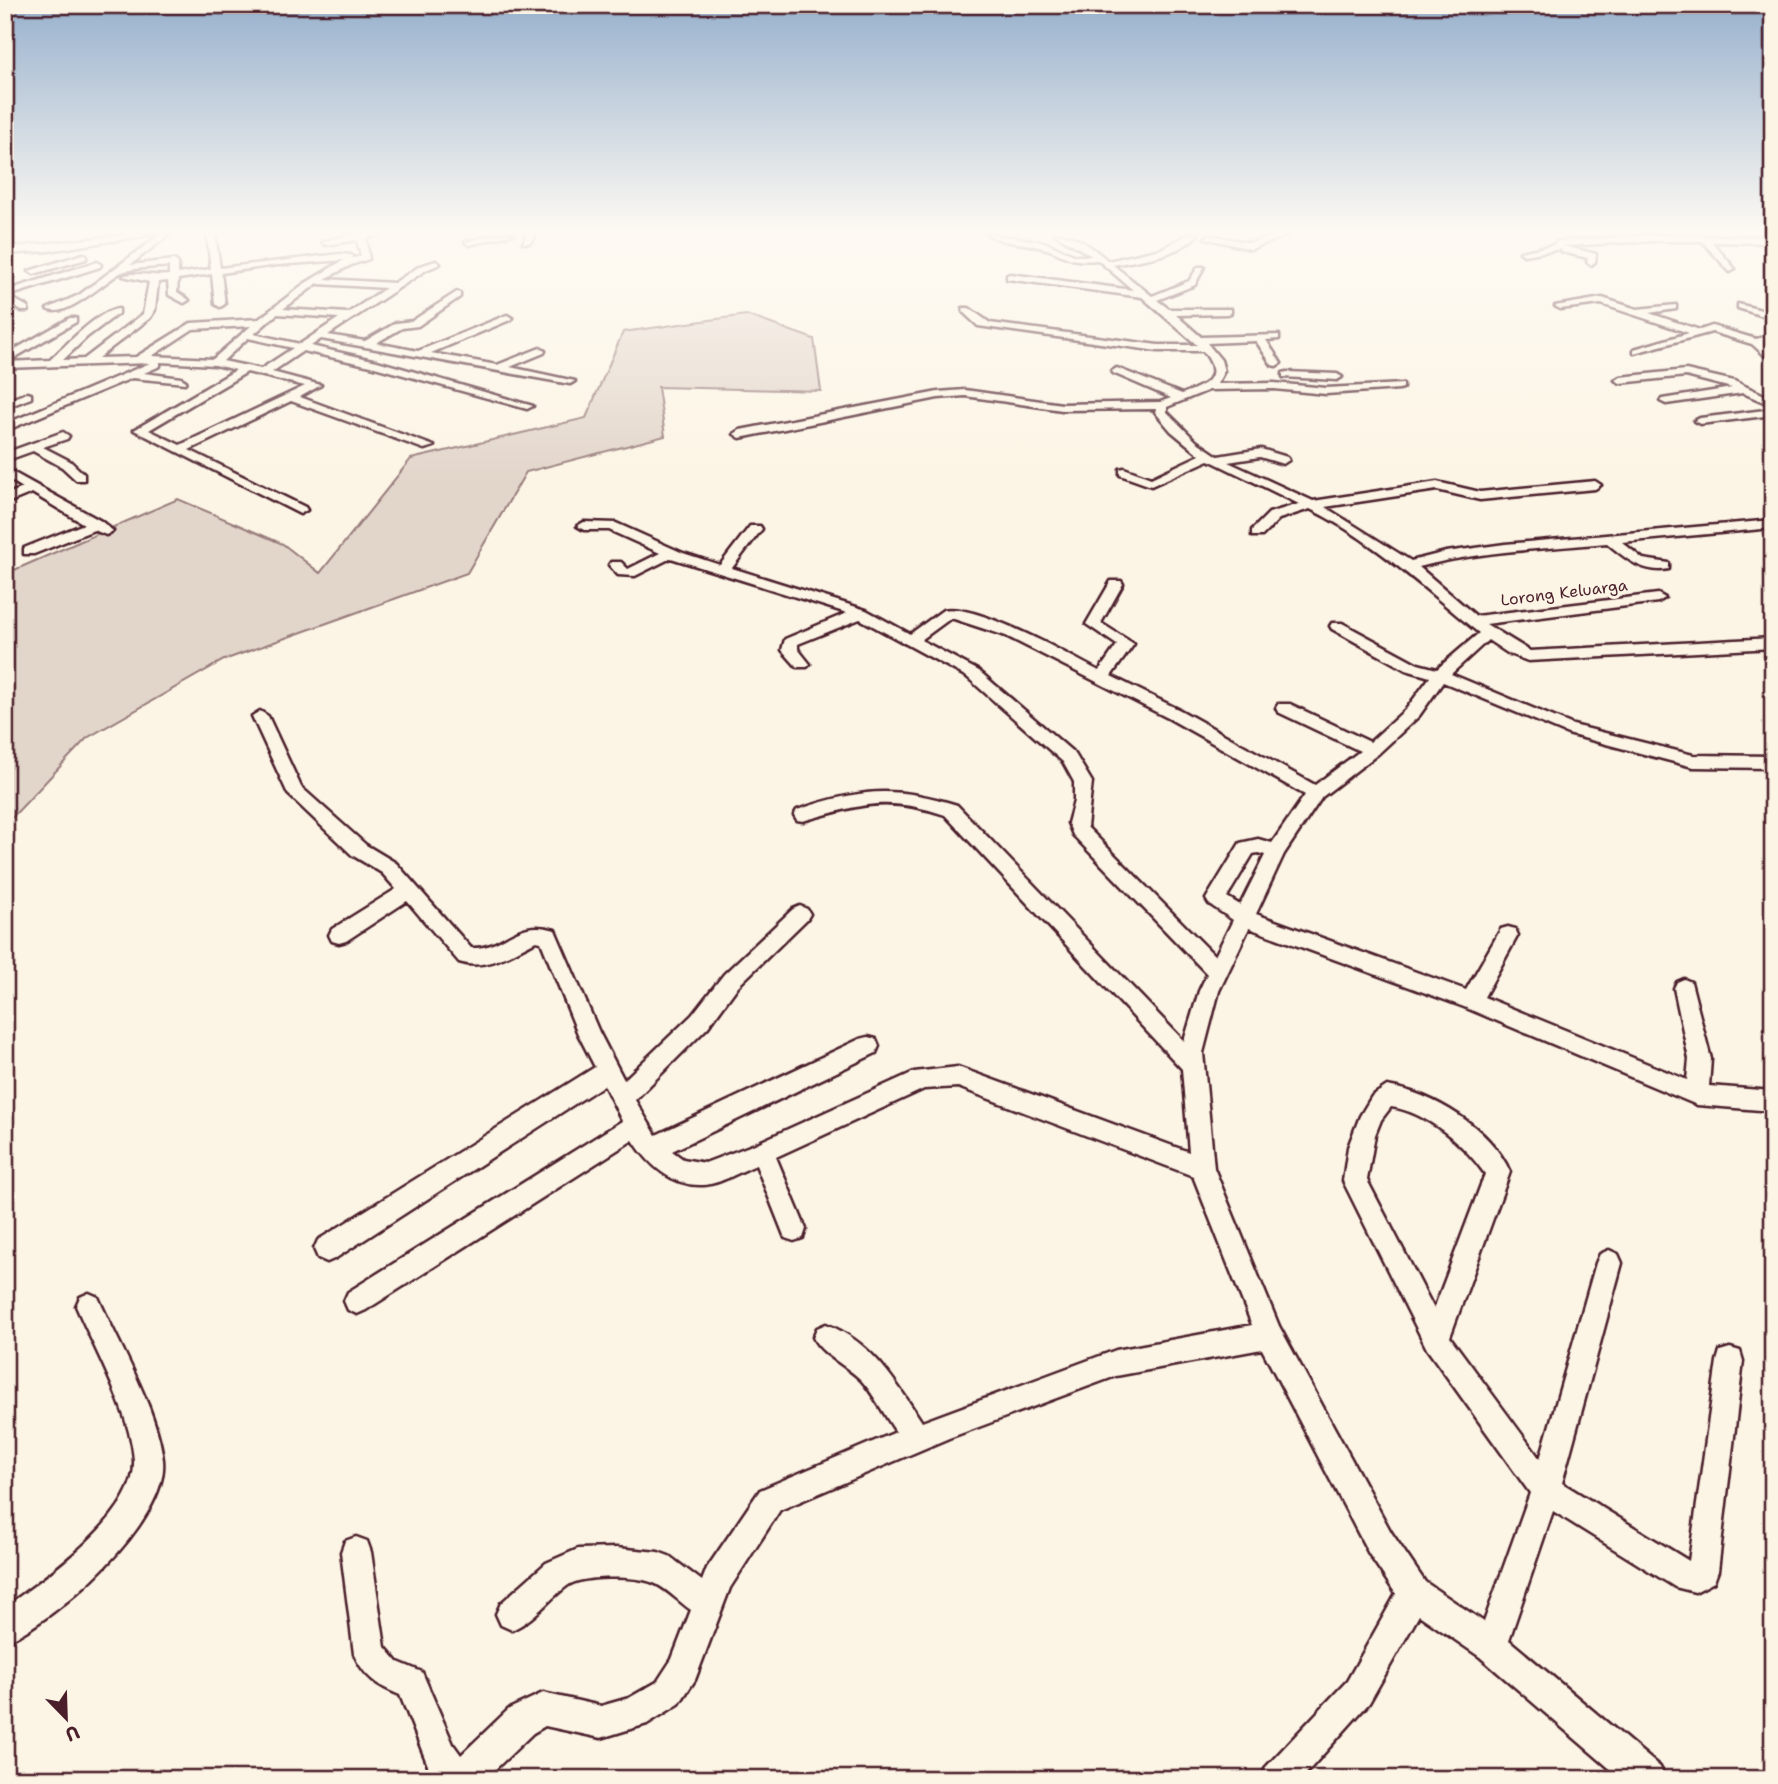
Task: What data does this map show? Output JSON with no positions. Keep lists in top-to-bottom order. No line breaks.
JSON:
{"streets":{"street":["Lorong Keluarga"]},"north":"bottom right"}
